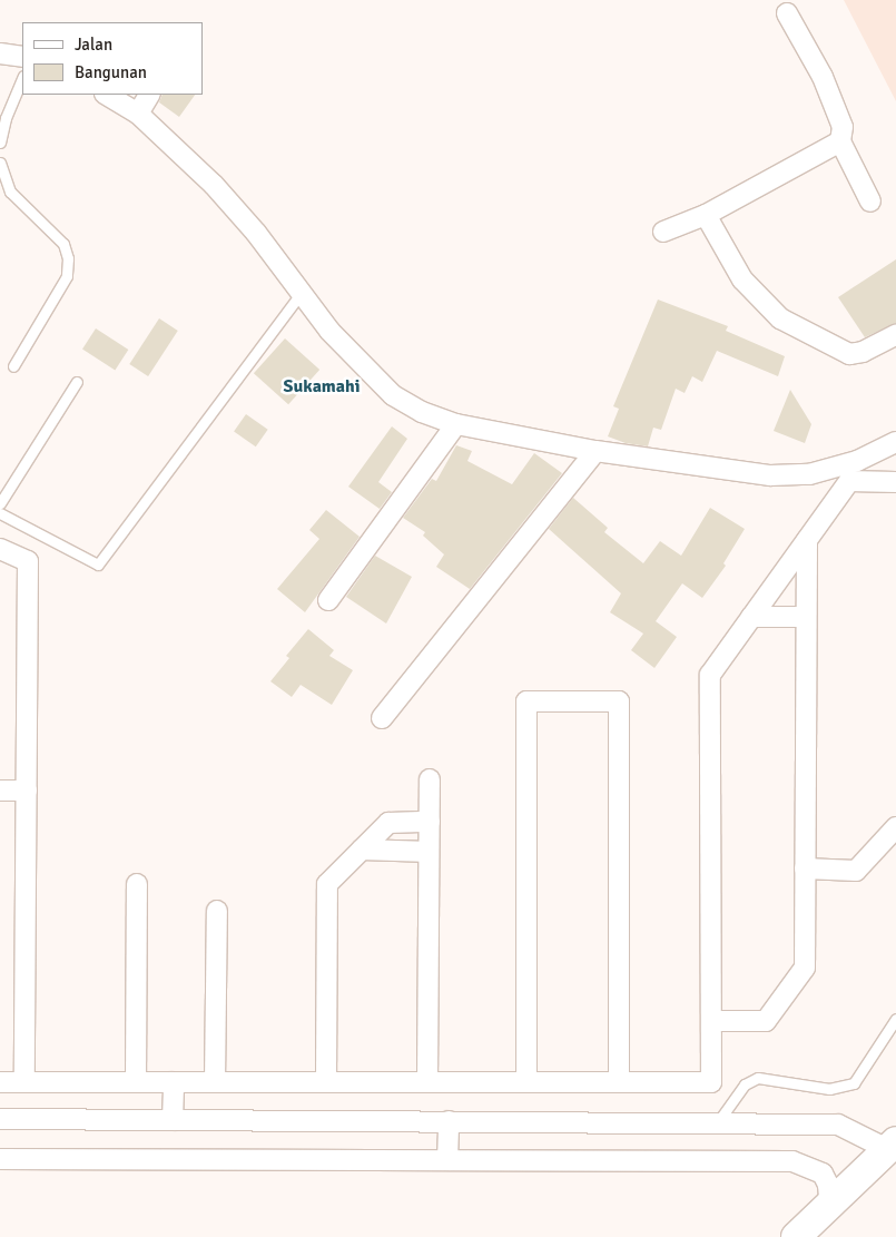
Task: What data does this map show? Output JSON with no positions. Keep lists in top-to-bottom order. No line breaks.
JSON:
{"districts":["Sukamahi"],"legend":["Jalan","Bangunan"]}
